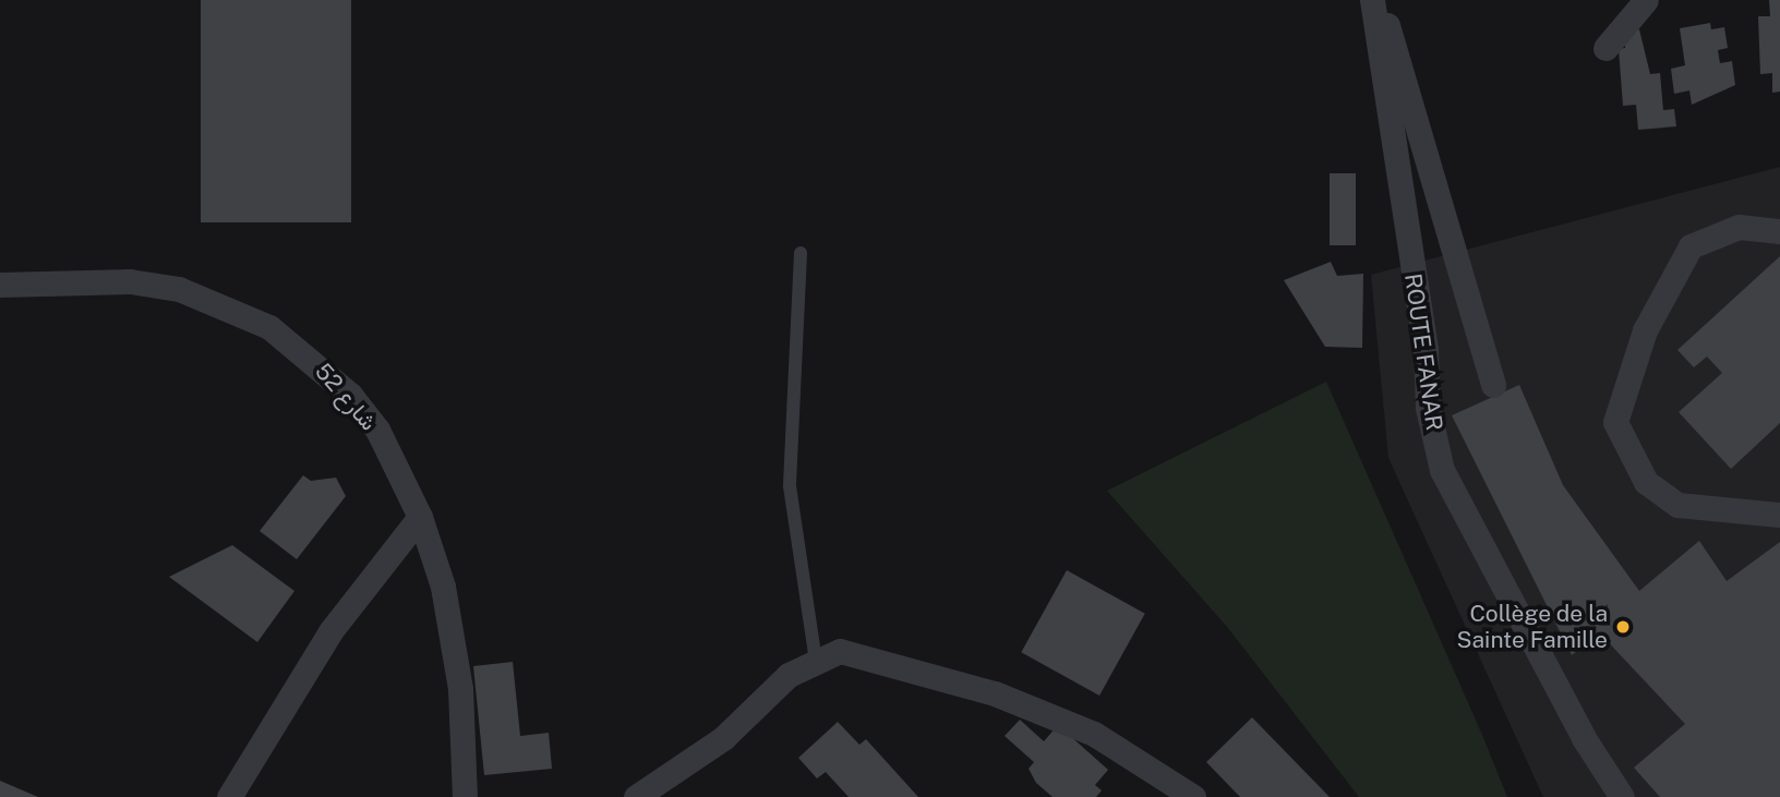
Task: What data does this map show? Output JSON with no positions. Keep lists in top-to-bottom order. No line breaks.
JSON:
{"streets":{"street":["ROUTE FANAR","شارع 52"]},"places":["Collège de la Sainte Famille"]}
